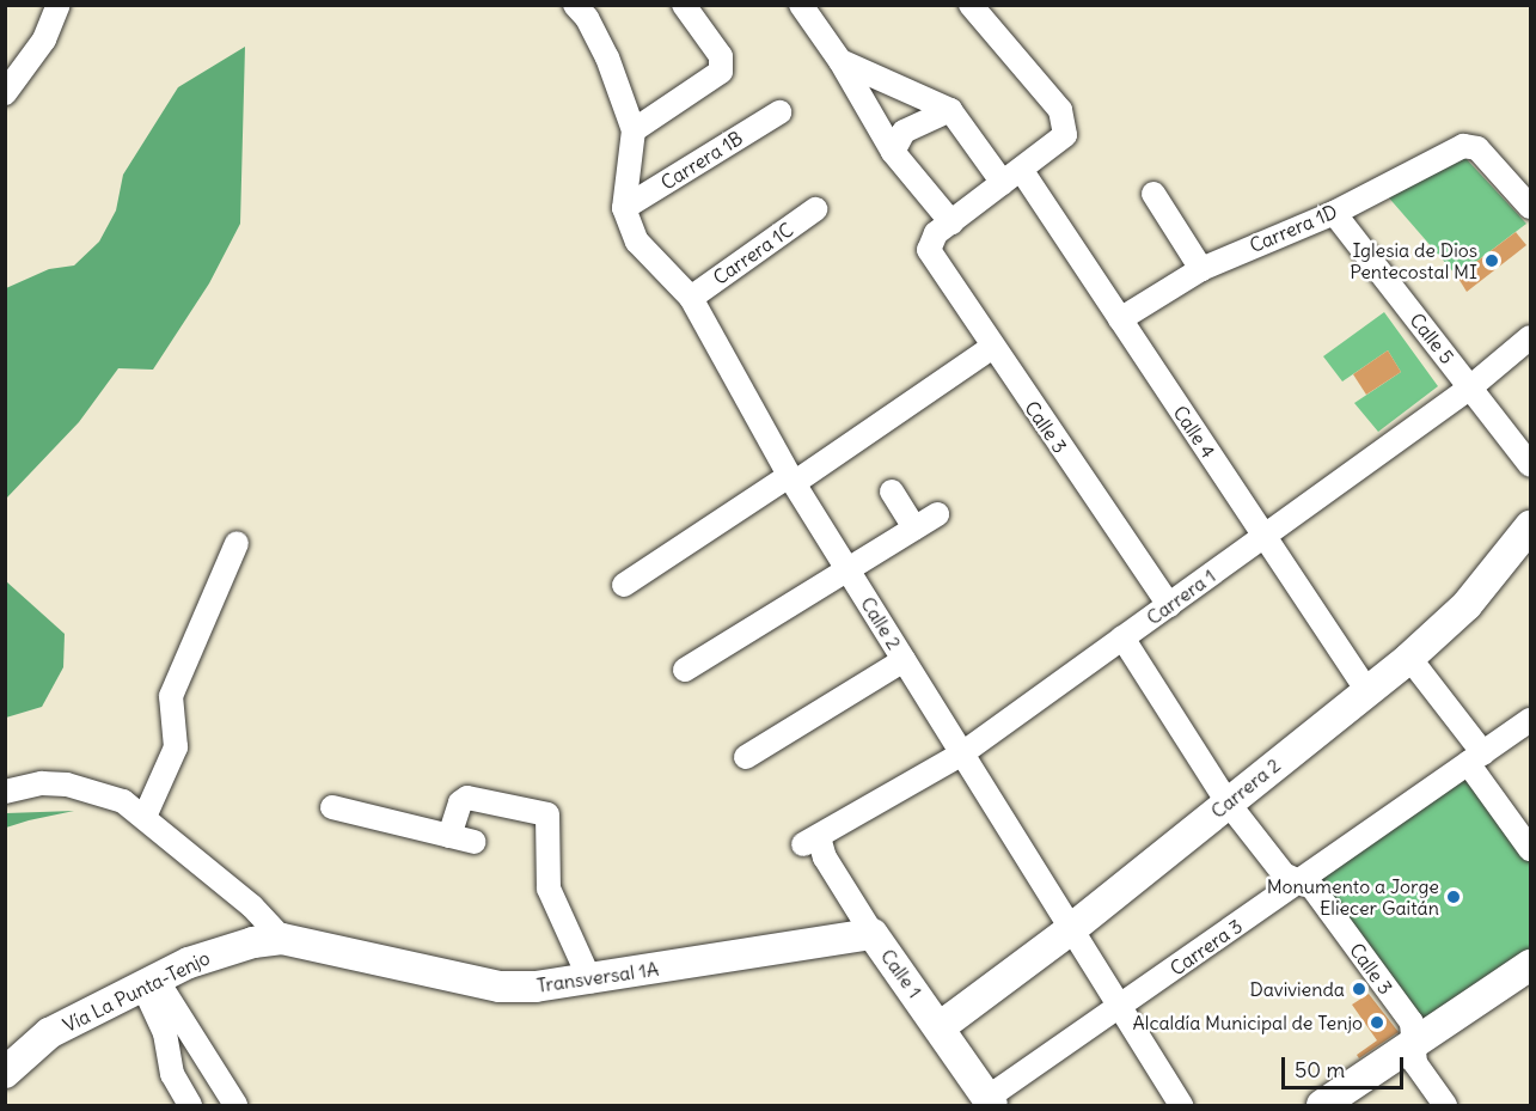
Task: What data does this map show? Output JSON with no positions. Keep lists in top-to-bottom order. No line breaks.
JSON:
{"streets":{"main road":["Carrera 2","Calle 1","Transversal 1A","Vía La Punta-Tenjo"],"street":["Carrera 1B","Carrera 1D","Carrera 1C","Calle 5","Calle 3","Calle 4","Carrera 1","Calle 2","Carrera 3"]},"crossings":[["Carrera 1B","Calle 2"],["Carrera 1D","Calle 5"],["Carrera 1D","Calle 4"],["Carrera 1C","Calle 2"],["Calle 5","Carrera 1"],["Calle 3","Carrera 1"],["Calle 3","Carrera 2"],["Calle 3","Carrera 3"],["Calle 4","Carrera 1"],["Calle 4","Carrera 2"],["Carrera 1","Calle 2"],["Carrera 1","Calle 1"],["Calle 2","Carrera 2"],["Calle 2","Carrera 3"],["Carrera 2","Calle 1"],["Carrera 3","Calle 1"],["Calle 1","Transversal 1A"],["Transversal 1A","Vía La Punta-Tenjo"]],"places":["Iglesia de Dios Pentecostal MI","Monumento a Jorge Eliecer Gaitán","Davivienda","Alcaldía Municipal de Tenjo"],"scale_bar":"50 m"}
